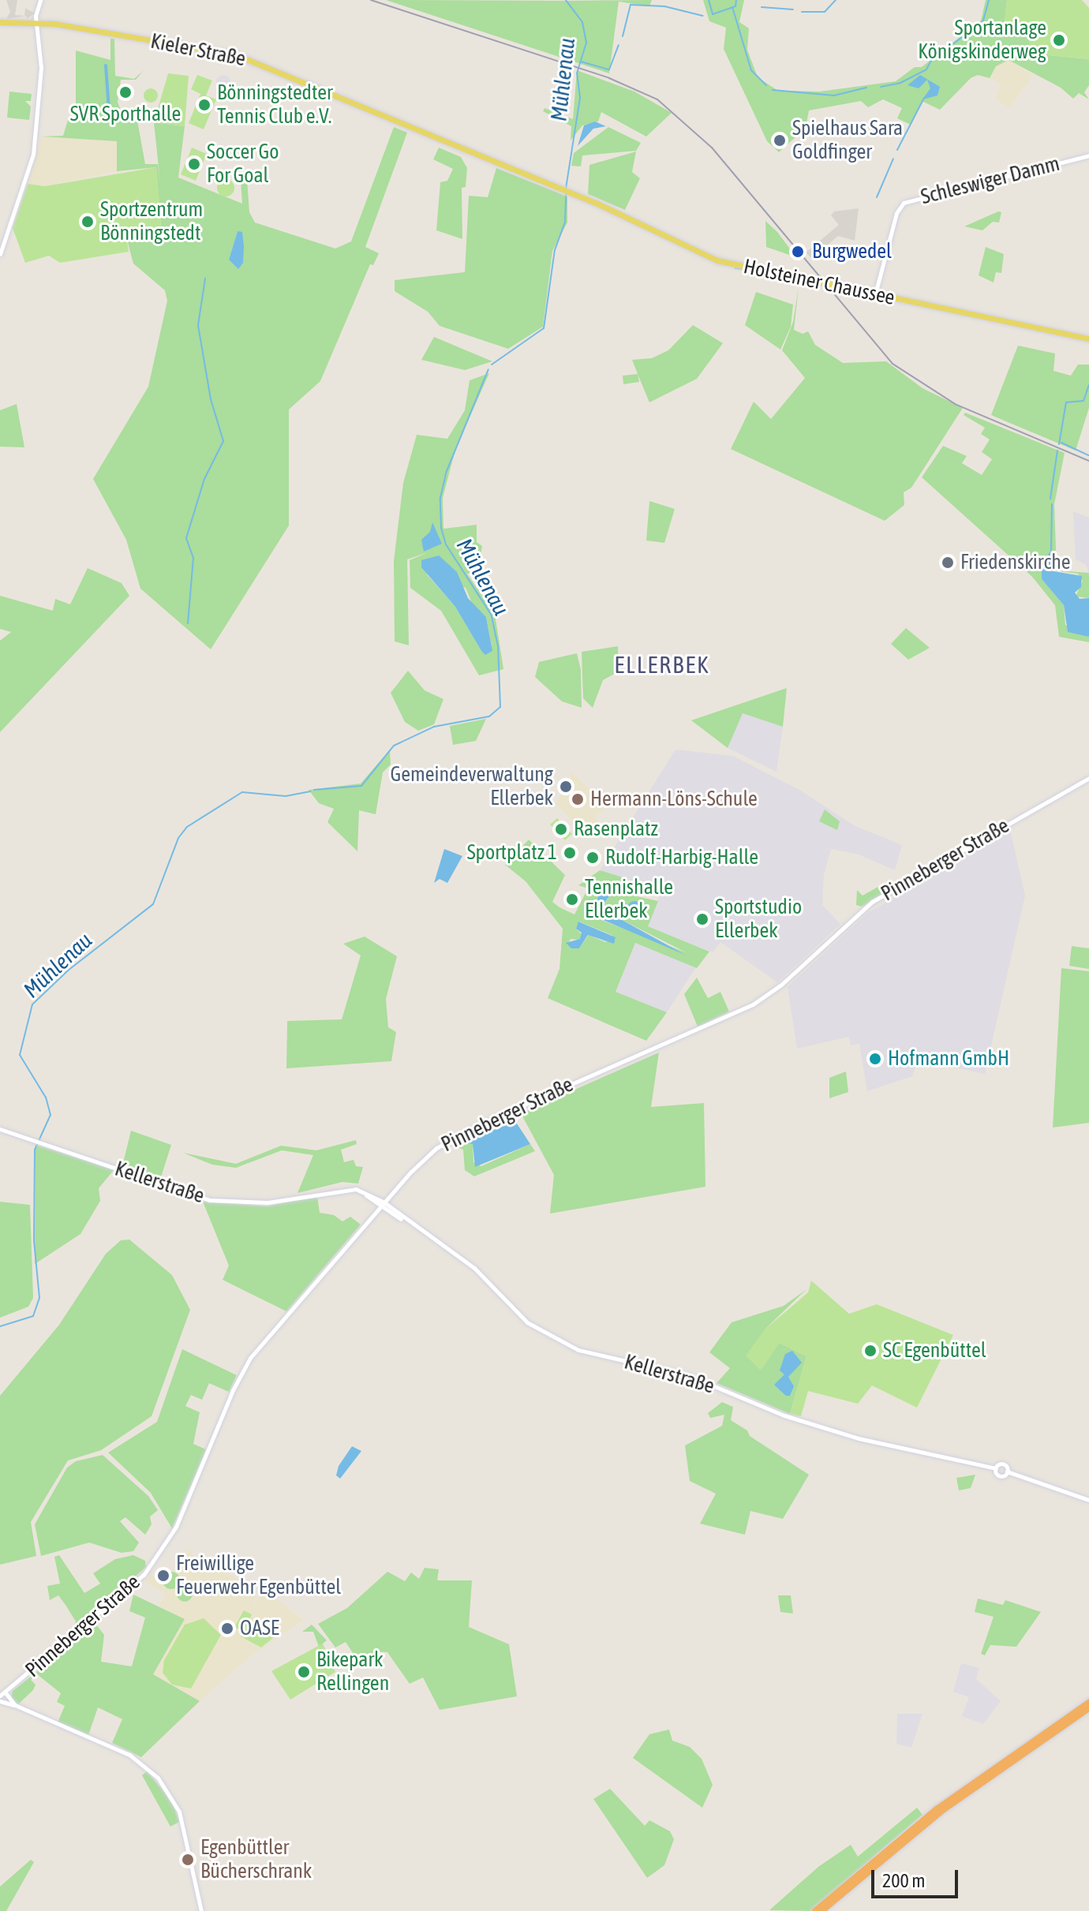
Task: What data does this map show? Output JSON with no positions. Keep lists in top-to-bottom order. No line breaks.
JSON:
{"streets":{"main road":["Kieler Straße","Schleswiger Damm","Holsteiner Chaussee","Pinneberger Straße","Kellerstraße"]},"crossings":[["Kieler Straße","Holsteiner Chaussee"],["Schleswiger Damm","Holsteiner Chaussee"],["Pinneberger Straße","Kellerstraße"]],"districts":["ELLERBEK"],"water":["Mühlenau"],"places":["Sportanlage Königskinderweg","SVR Sporthalle","Bönningstedter Tennis Club e.V.","Spielhaus Sara Goldfinger","Soccer Go For Goal","Sportzentrum Bönningstedt","Burgwedel","Friedenskirche","Gemeindeverwaltung Ellerbek","Hermann-Löns-Schule","Rasenplatz","Sportplatz 1","Rudolf-Harbig-Halle","Tennishalle Ellerbek","Sportstudio Ellerbek","Hofmann GmbH","SC Egenbüttel","Freiwillige Feuerwehr Egenbüttel","OASE","Bikepark Rellingen","Egenbüttler Bücherschrank"],"scale_bar":"200 m"}
